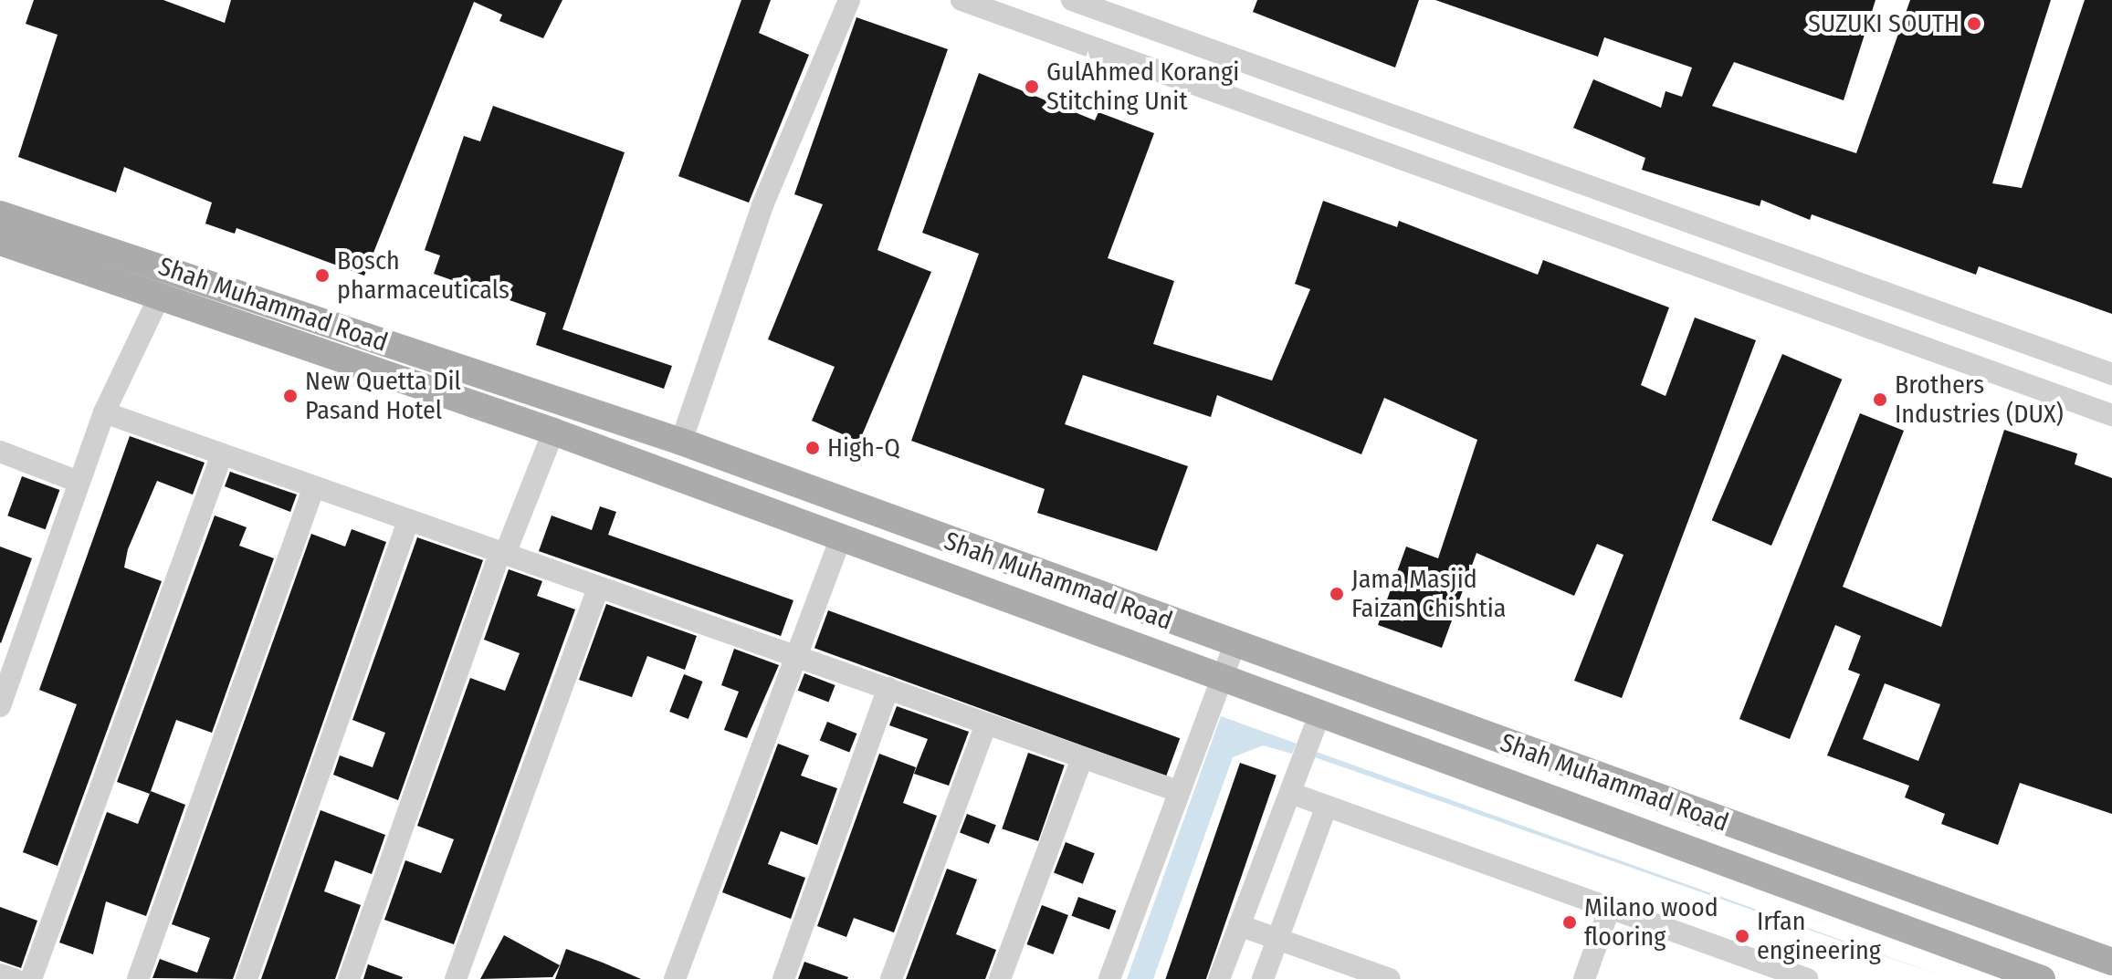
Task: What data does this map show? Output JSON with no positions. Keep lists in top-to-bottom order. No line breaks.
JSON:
{"streets":{"main road":["Shah Muhammad Road"]},"places":["SUZUKI SOUTH","GulAhmed Korangi Stitching Unit","Bosch pharmaceuticals","New Quetta Dil Pasand Hotel","Brothers Industries (DUX)","High-Q","Jama Masjid Faizan Chishtia","Milano wood flooring","Irfan engineering"]}
